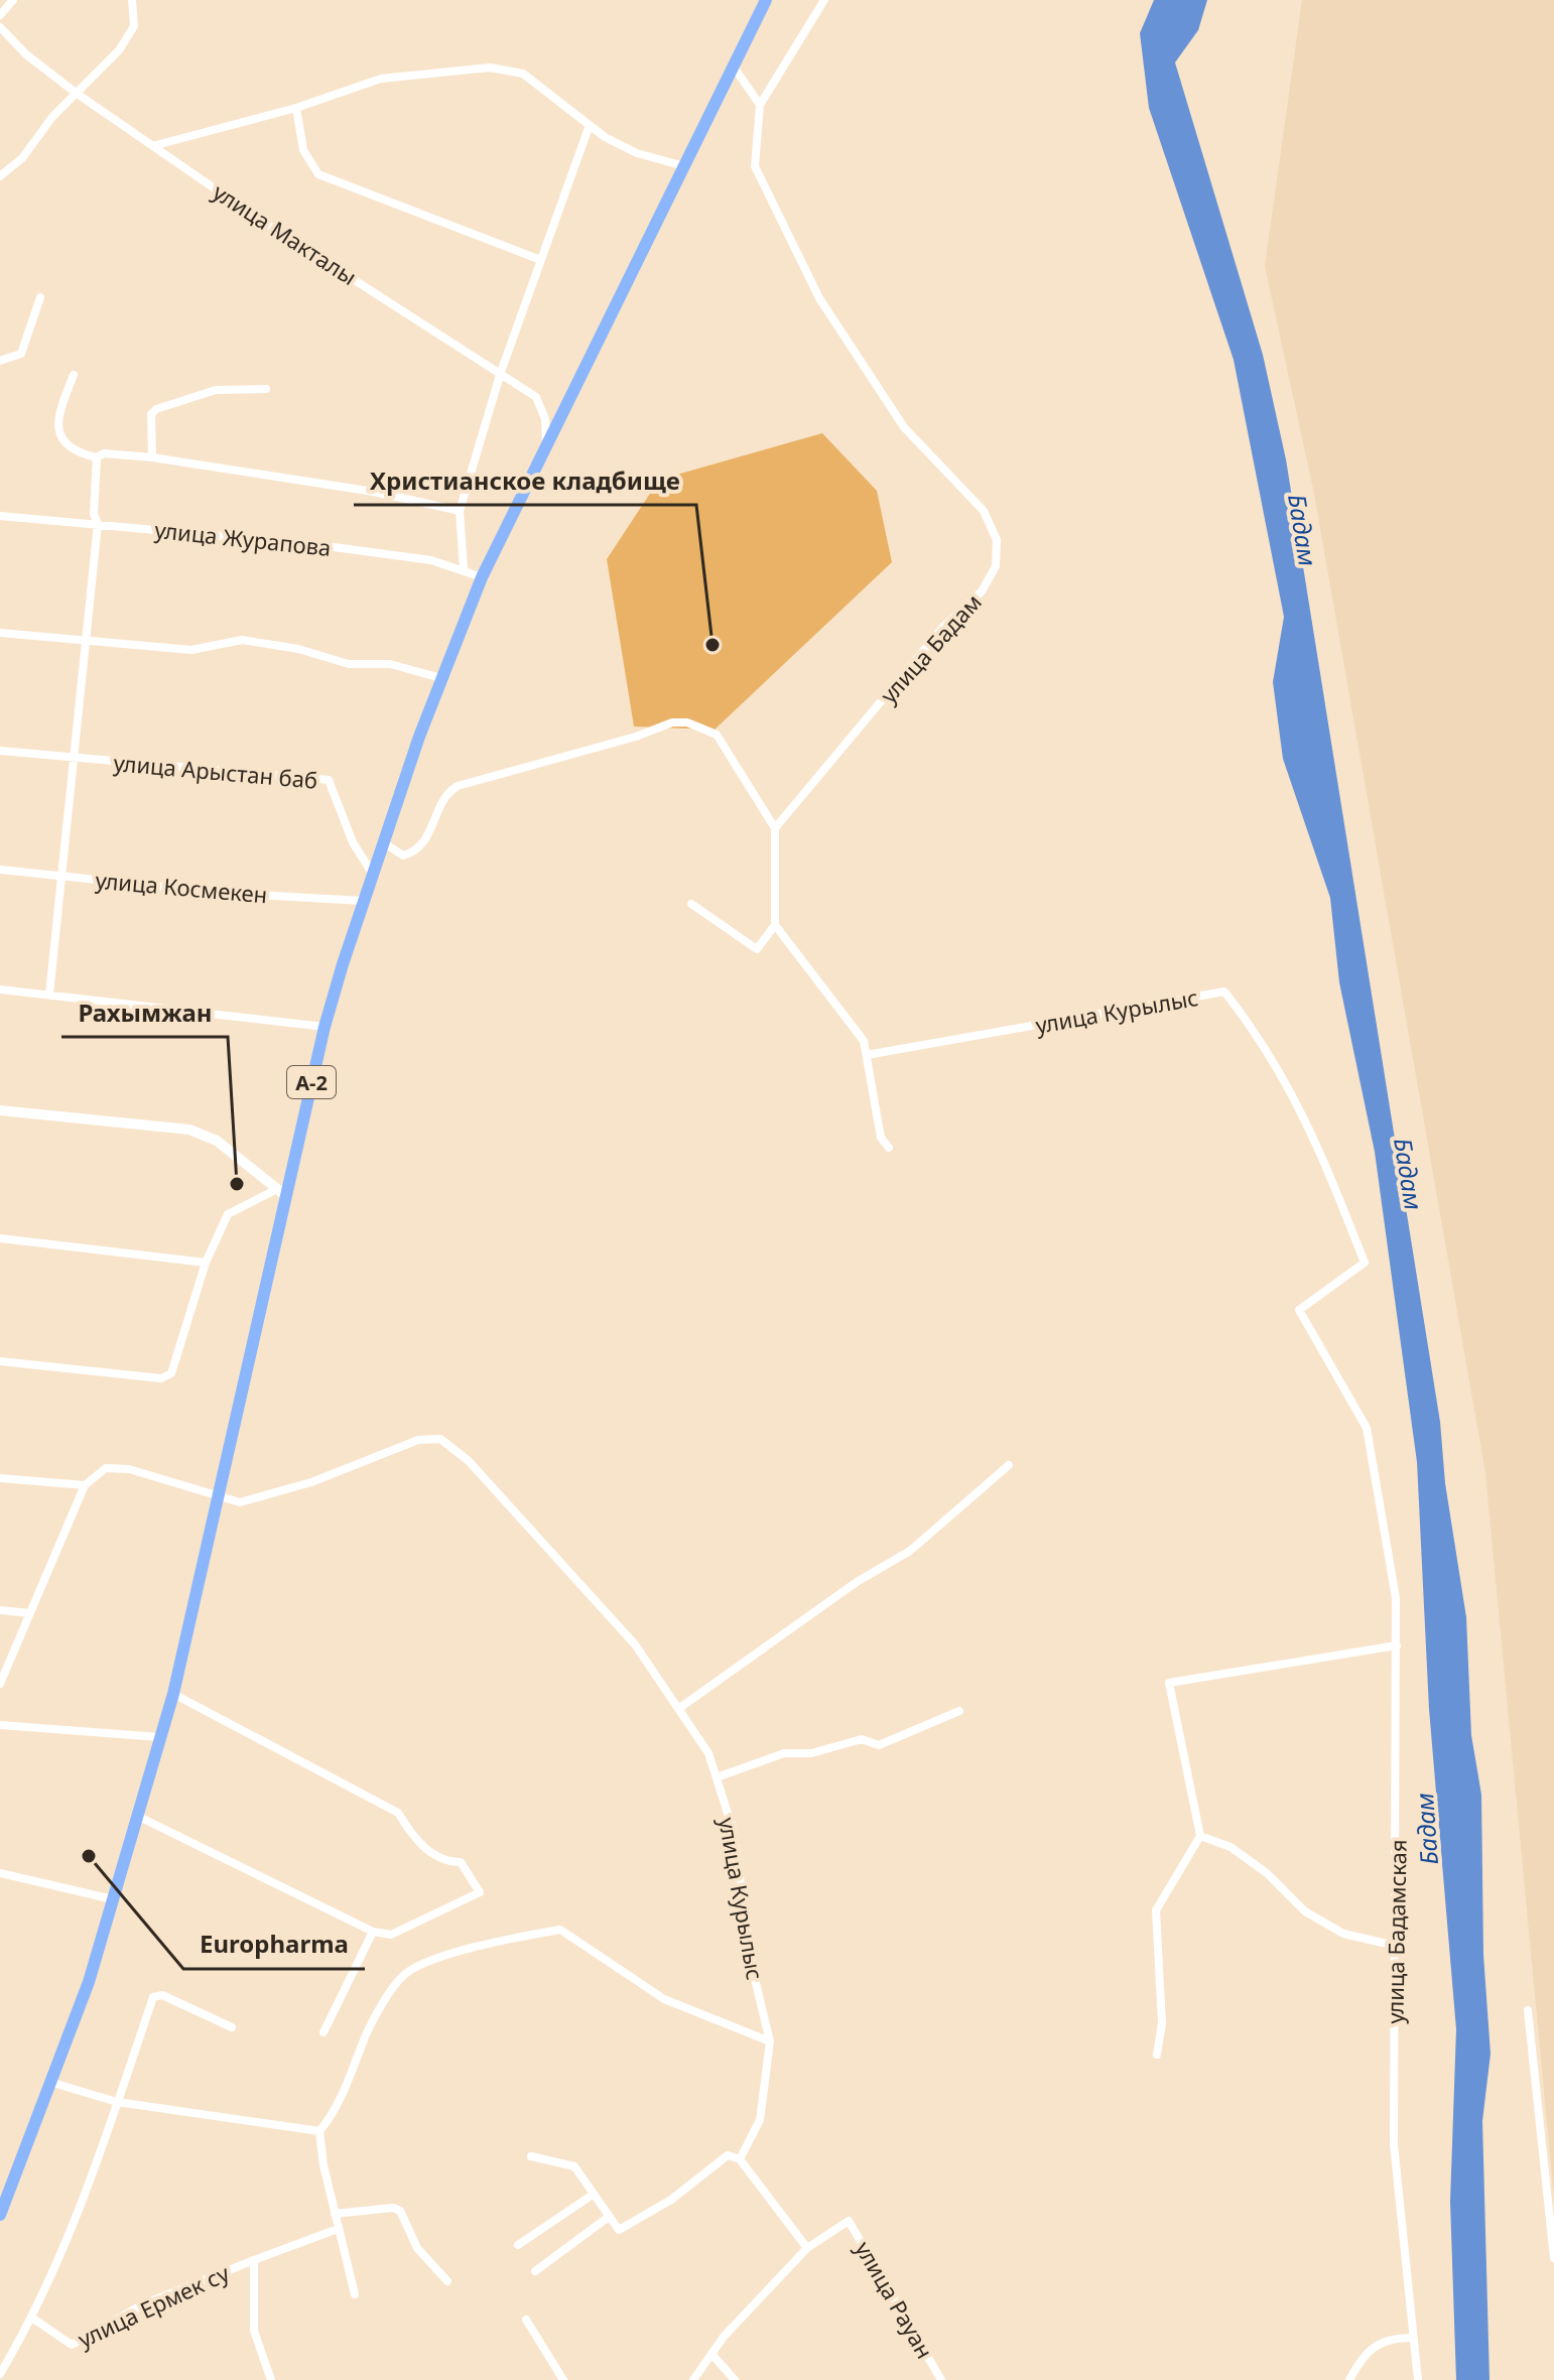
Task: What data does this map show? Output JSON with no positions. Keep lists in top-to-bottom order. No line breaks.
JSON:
{"streets":{"highway":["A-2"],"street":["улица Макталы","улица Журапова","улица Бадам","улица Арыстан баб","улица Космекен","улица Курылыс","улица Бадамская","улица Рауан","улица Ермек су"]},"crossings":[["улица Макталы","A-2"],["улица Журапова","A-2"],["улица Арыстан баб","A-2"],["улица Космекен","A-2"],["улица Курылыс","A-2"],["улица Курылыс","улица Бадамская"]],"water":["Бадам"],"places":["Христианское кладбище","Рахымжан","Europharma"]}
